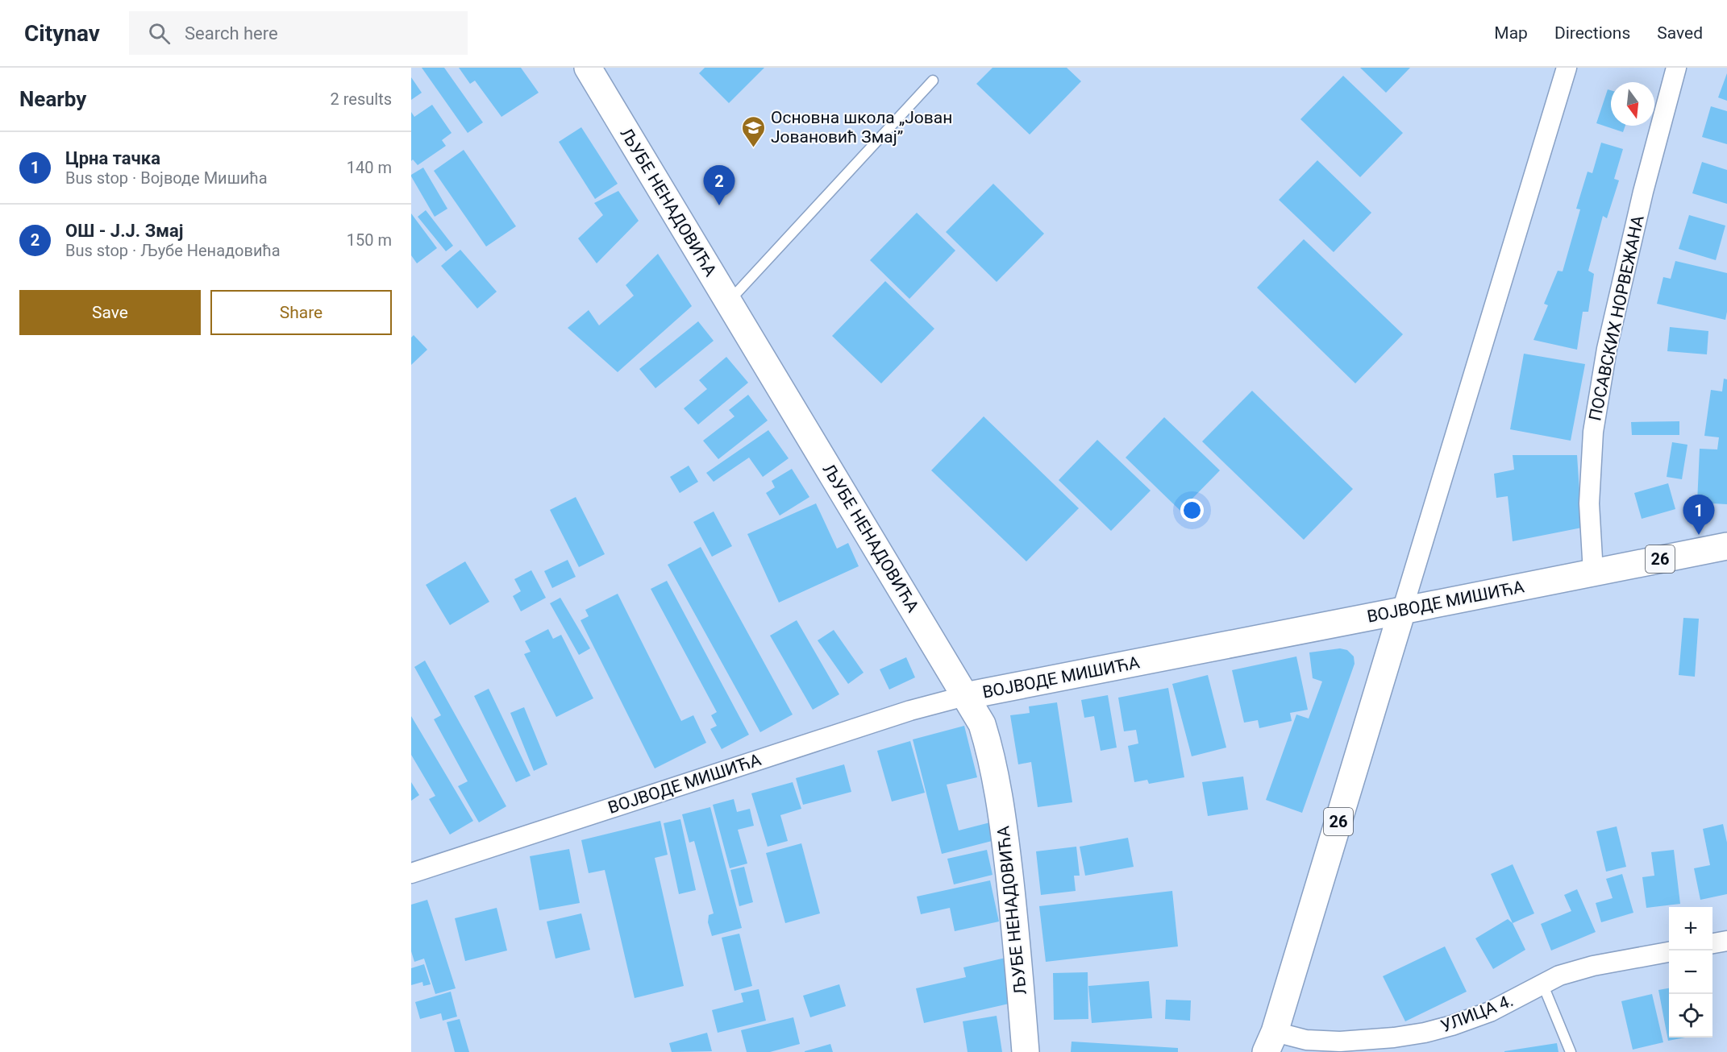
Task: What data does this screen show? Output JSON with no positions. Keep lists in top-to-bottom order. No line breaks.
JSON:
{"streets":{"street":["ЉУБЕ НЕНАДОВИЋА","ПОСАВСКИХ НОРВЕЖАНА","26","ВОЈВОДЕ МИШИЋА","УЛИЦА 4."]},"crossings":[["ЉУБЕ НЕНАДОВИЋА","ВОЈВОДЕ МИШИЋА"],["ПОСАВСКИХ НОРВЕЖАНА","ВОЈВОДЕ МИШИЋА"],["26","ВОЈВОДЕ МИШИЋА"],["26","УЛИЦА 4."]],"places":{"school or university":["Основна школа „Јован Јовановић Змај”"]},"north":"bottom","page":{"header":"Citynav","search":"Search here","nav":["Map","Directions","Saved"],"heading":["Nearby","2 results"],"list":[{"mark":"1","name":"Црна тачка","note":"Bus stop · Војводе Мишића","value":"140 m"},{"mark":"2","name":"ОШ - Ј.Ј. Змај","note":"Bus stop · Љубе Ненадовића","value":"150 m"}],"pins":["2","1"],"buttons":["Save","Share"],"map_buttons":["+","−"]}}
